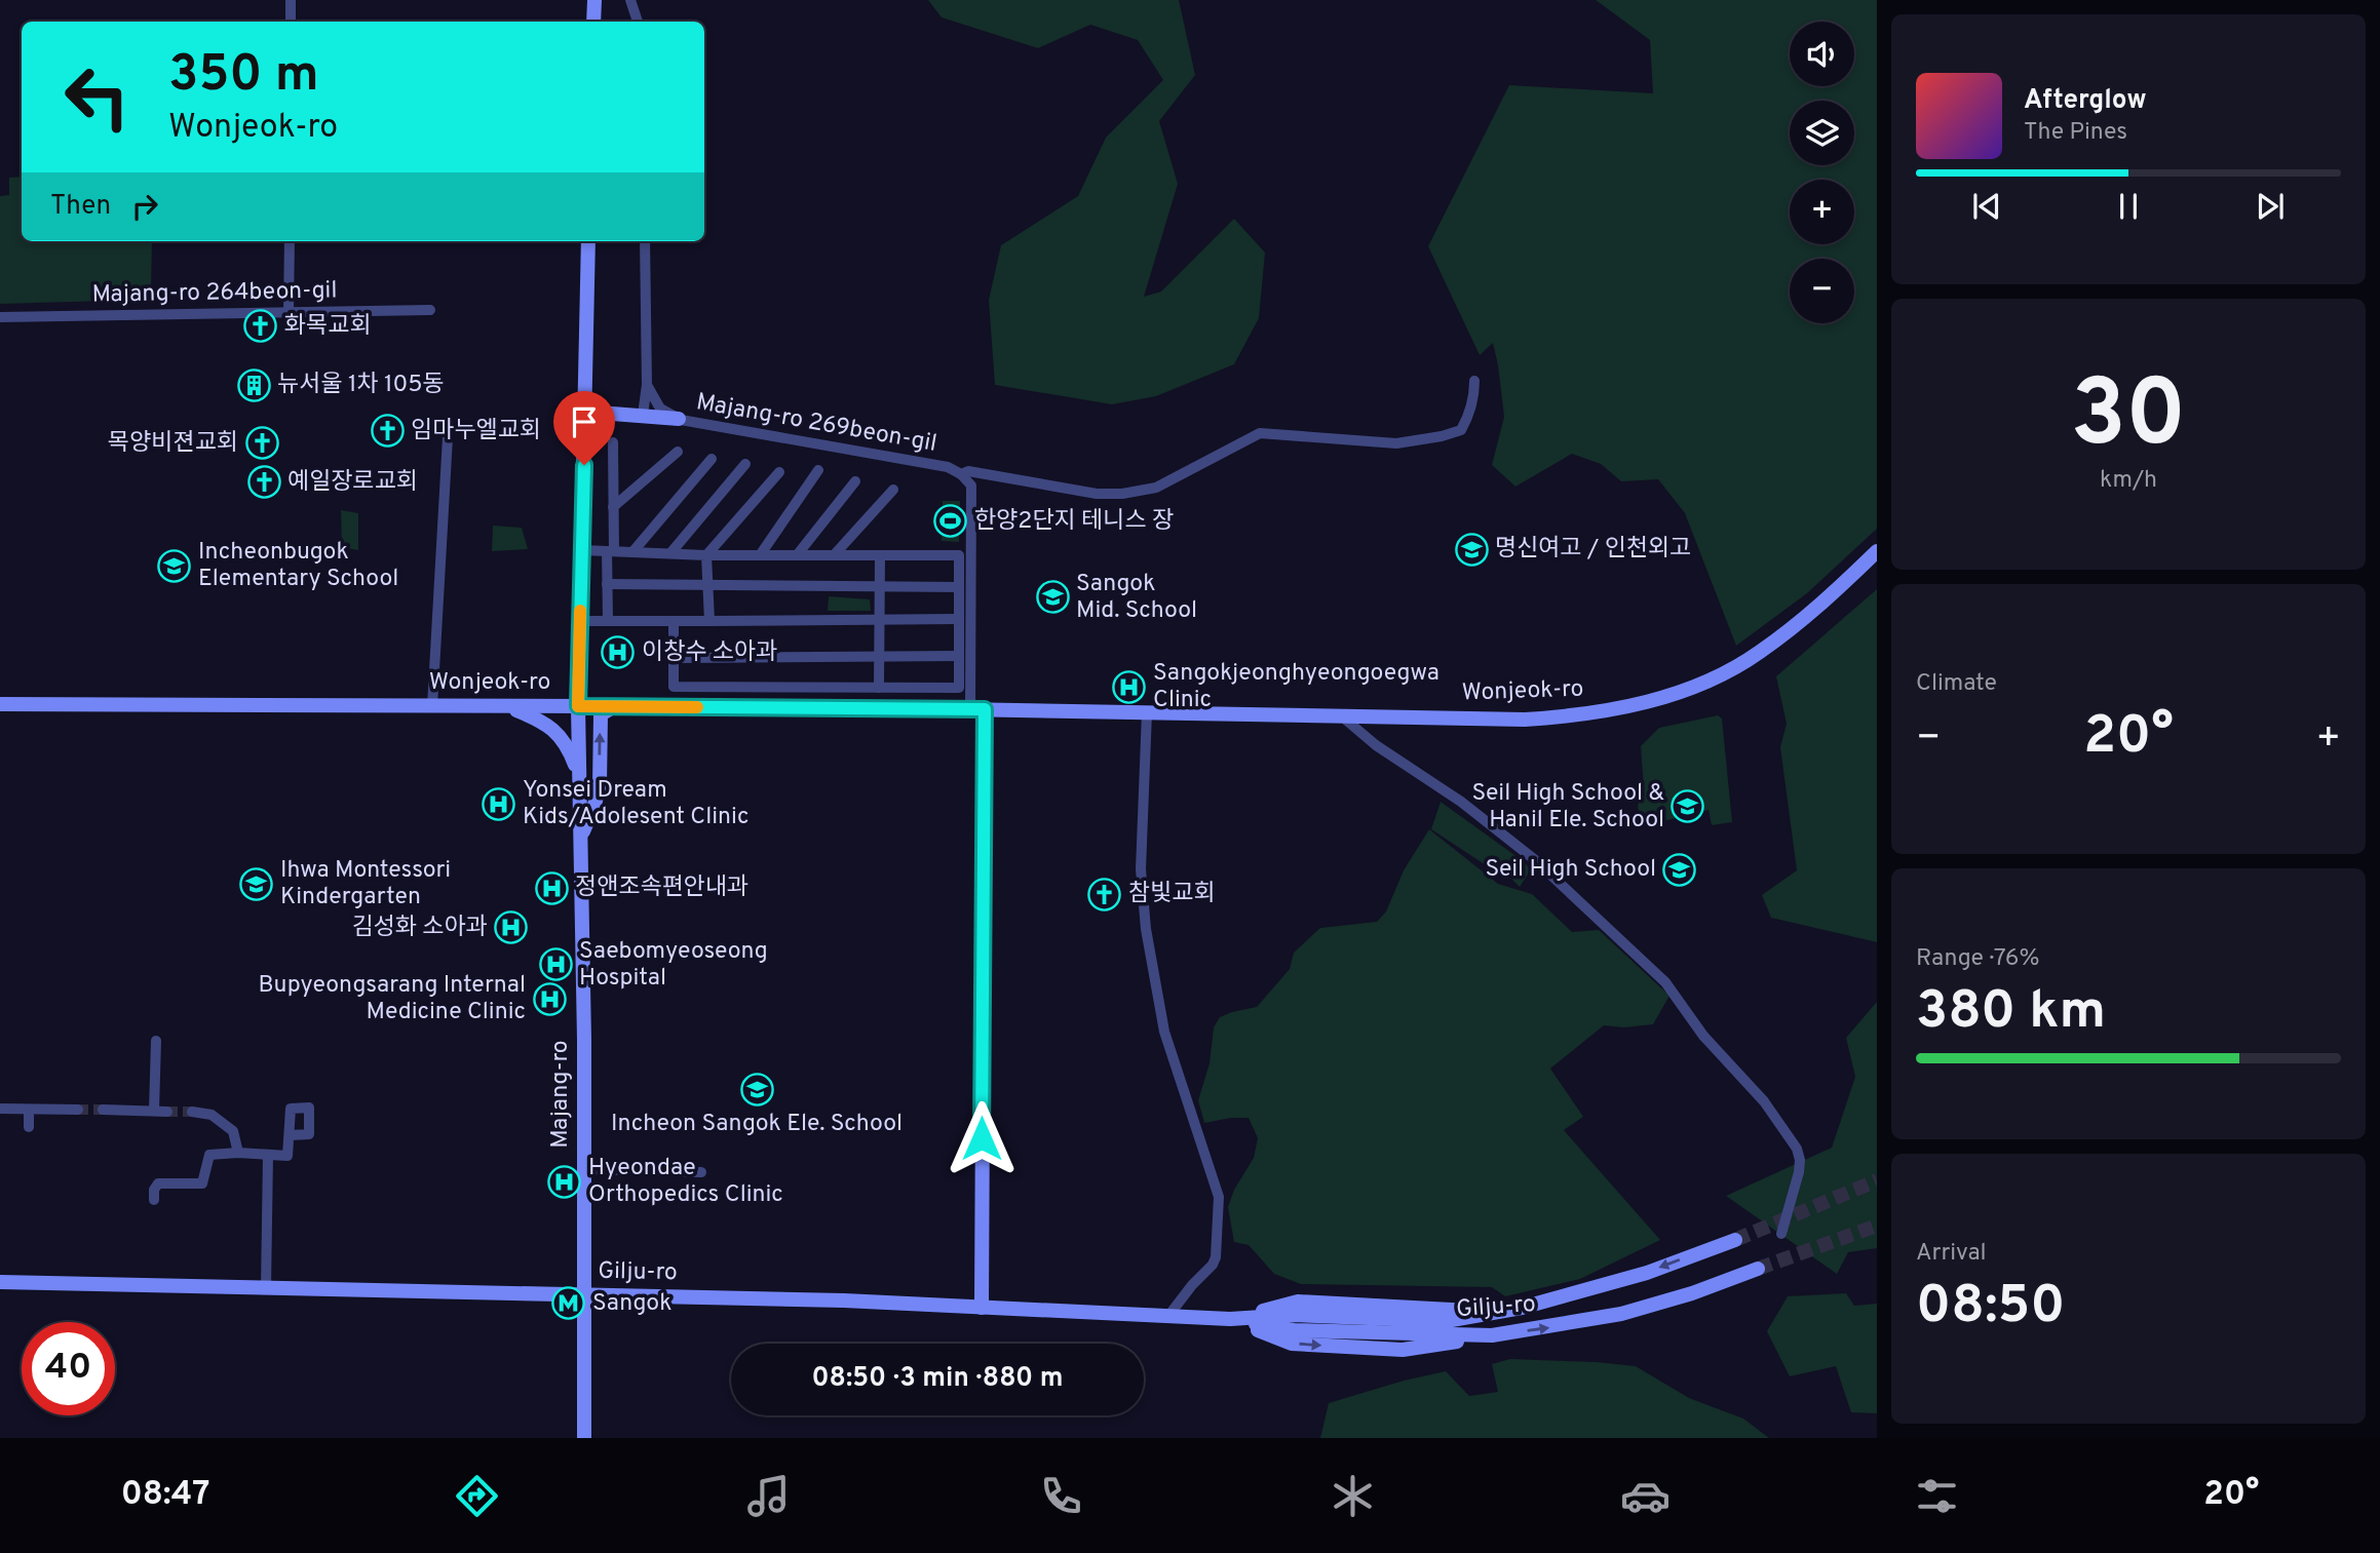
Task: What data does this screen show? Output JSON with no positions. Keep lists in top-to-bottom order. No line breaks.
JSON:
{"streets":{"main road":["Wonjeok-ro","Majang-ro","Gilju-ro"],"street":["Majang-ro 264beon-gil","Majang-ro 269beon-gil"]},"crossings":[["Wonjeok-ro","Majang-ro"],["Majang-ro","Gilju-ro"]],"places":{"church":["화목교회","임마누엘교회","목양비젼교회","예일장로교회","참빛교회"],"building":["뉴서울 1차 105동"],"sports":["한양2단지 테니스 장"],"school or university":["명신여고 / 인천외고","Incheonbugok Elementary School","Sangok Mid. School","Seil High School & Hanil Ele. School","Seil High School","Ihwa Montessori Kindergarten","Incheon Sangok Ele. School"],"hospital":["이창수 소아과","Sangokjeonghyeongoegwa Clinic","Yonsei Dream Kids/Adolesent Clinic","정앤조속편안내과","김성화 소아과","Saebomyeoseong Hospital","Bupyeongsarang Internal Medicine Clinic","Hyeondae Orthopedics Clinic"],"metro station":["Sangok"]},"page":{"map_buttons":["+","−"],"turn":["350 m","Wonjeok-ro"],"song":["Afterglow","The Pines"],"then":"Then","tile":[["30","km/h"],"Climate",["Range · 76%","380 km"],["Arrival","08:50"]],"heat":["−","20°","+"],"limit":"40","trip":"08:50 · 3 min · 880 m","tabs":["08:47","20°"]}}
